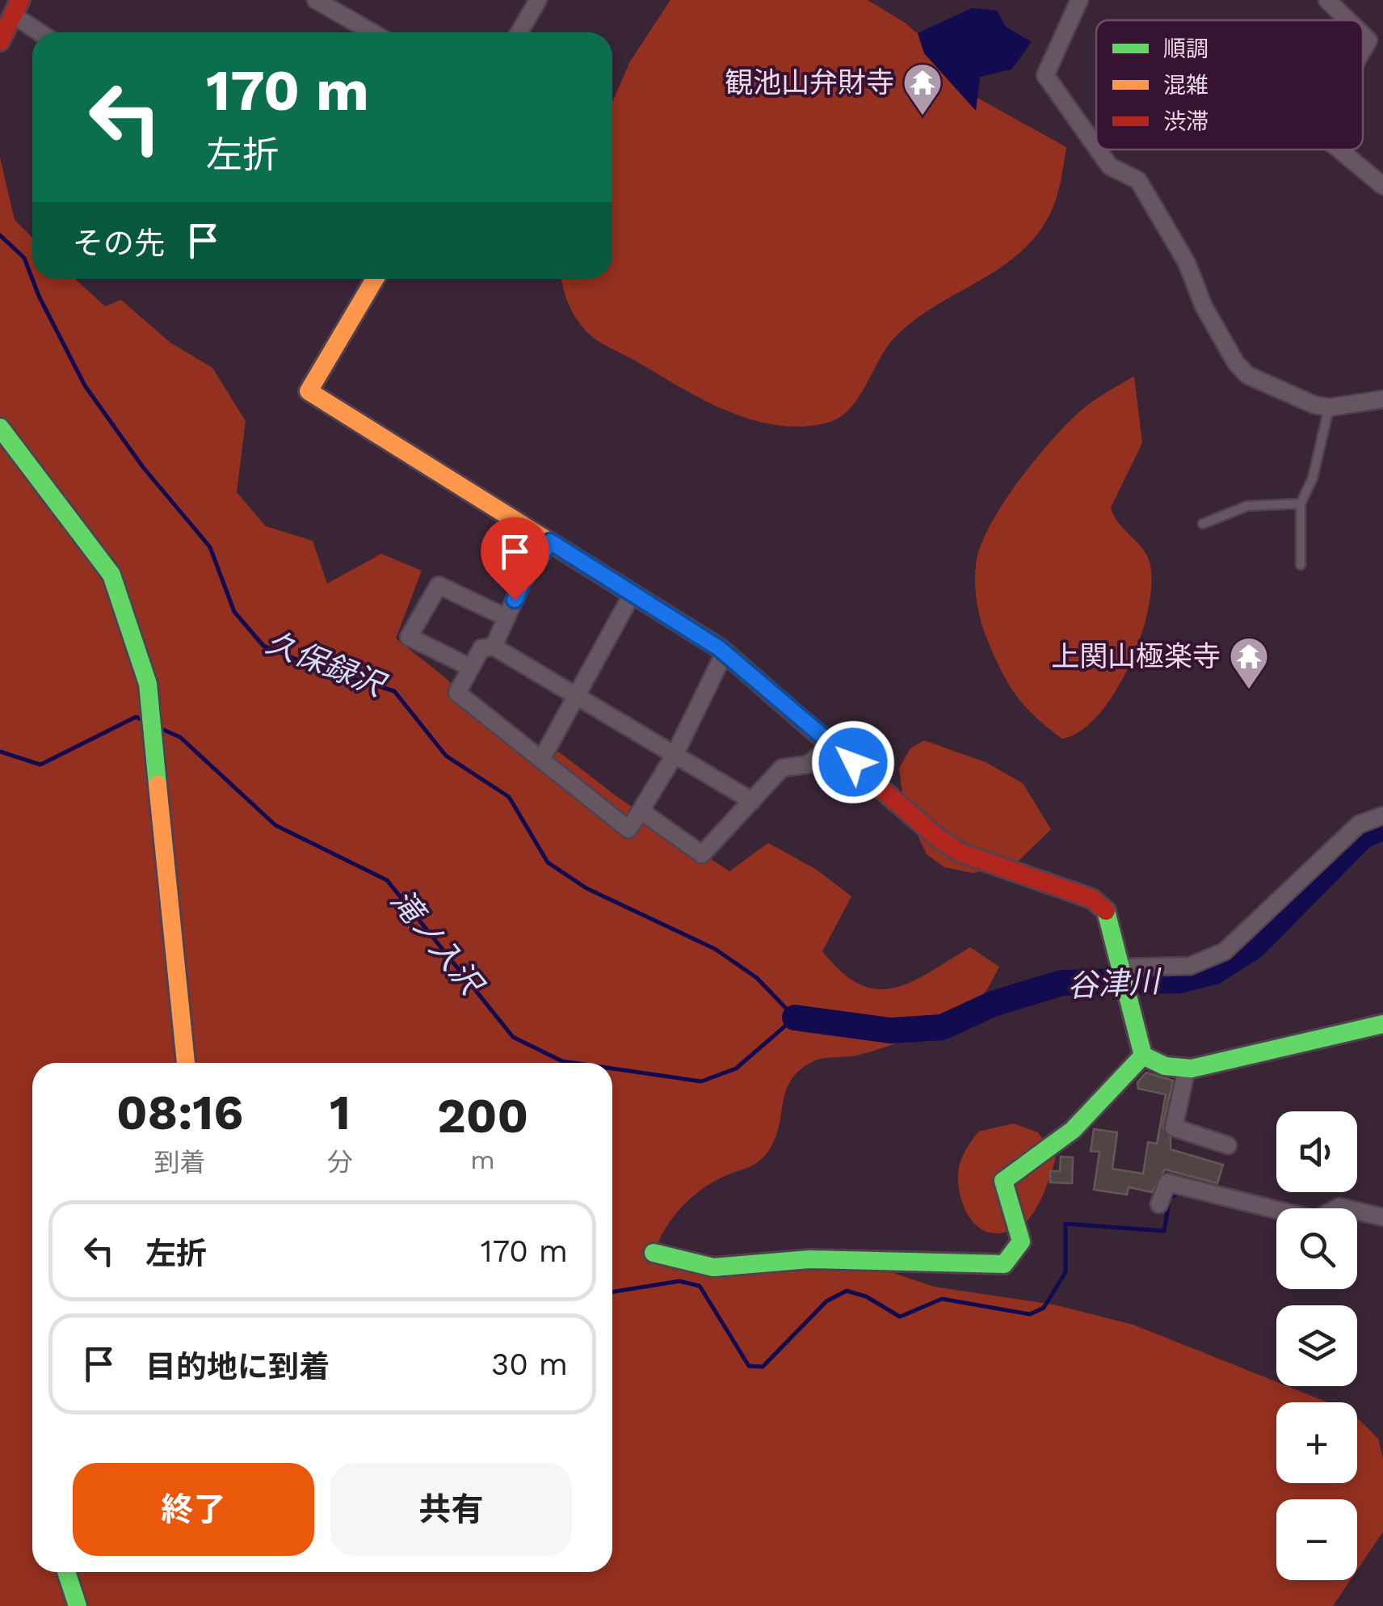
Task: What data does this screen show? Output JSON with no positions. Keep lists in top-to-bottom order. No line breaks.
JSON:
{"water":["久保録沢","滝ノ入沢","谷津川"],"places":{"temple":["観池山弁財寺","上関山極楽寺"]},"legend":["順調","混雑","渋滞"],"page":{"turn":["170 m","左折"],"then":"その先","eta":["08:16","到着","1","分","200","m"],"map_buttons":["+","−"],"list":[{"name":"左折","value":"170 m"},{"name":"目的地に到着","value":"30 m"}],"buttons":["終了","共有"]}}
